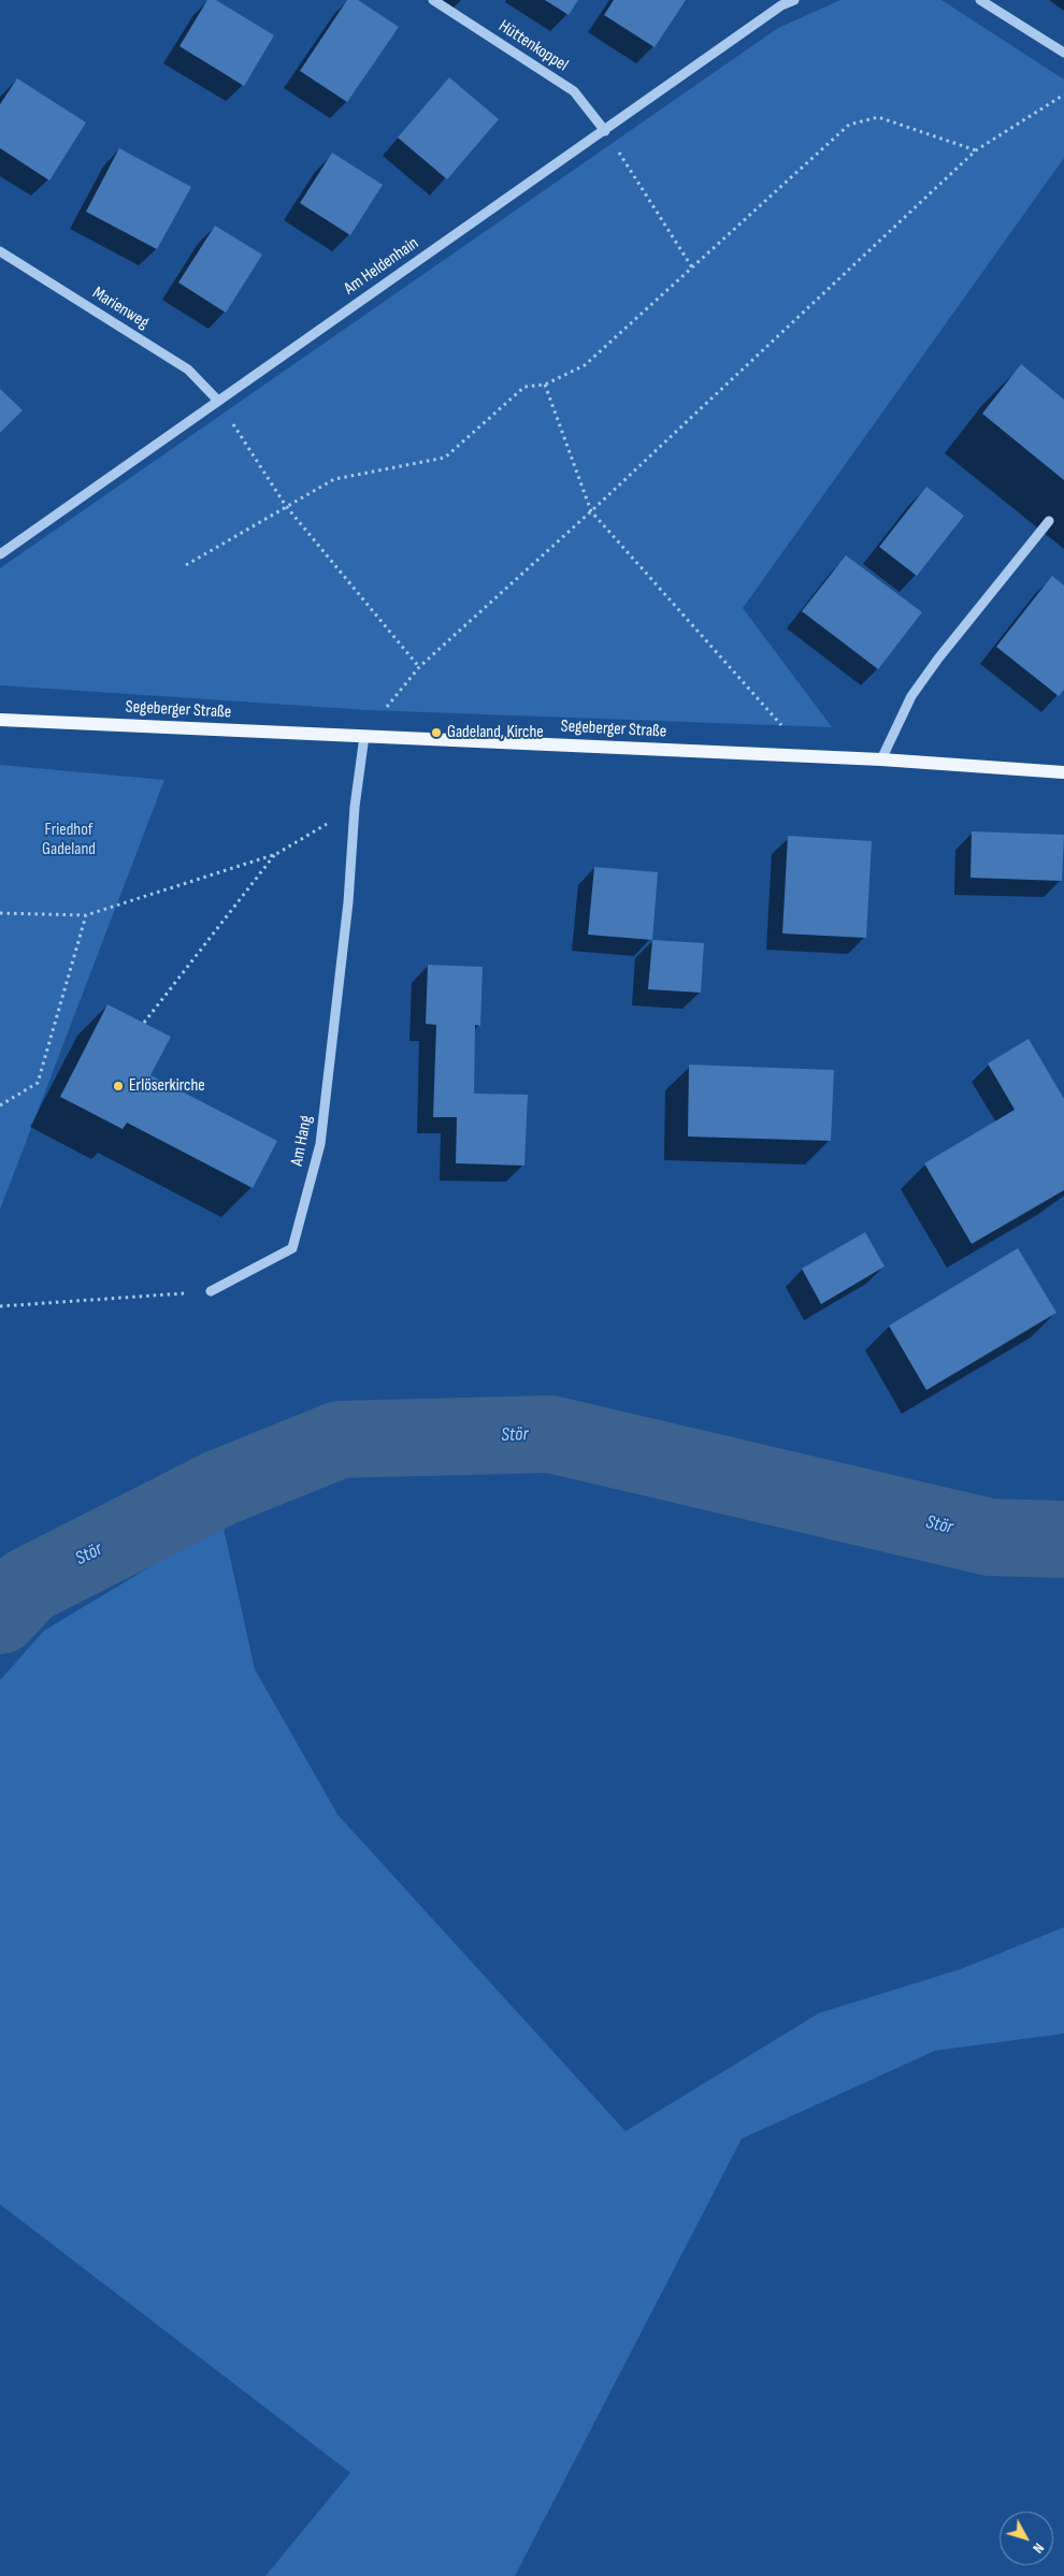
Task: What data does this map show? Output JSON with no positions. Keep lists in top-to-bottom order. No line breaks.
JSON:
{"streets":{"main road":["Segeberger Straße"],"street":["Hüttenkoppel","Am Heldenhain","Marienweg","Am Hang"]},"crossings":[["Hüttenkoppel","Am Heldenhain"],["Am Heldenhain","Marienweg"],["Segeberger Straße","Am Hang"]],"water":["Stör"],"parks":["Friedhof Gadeland"],"places":["Gadeland, Kirche","Erlöserkirche"],"north":"bottom right"}
